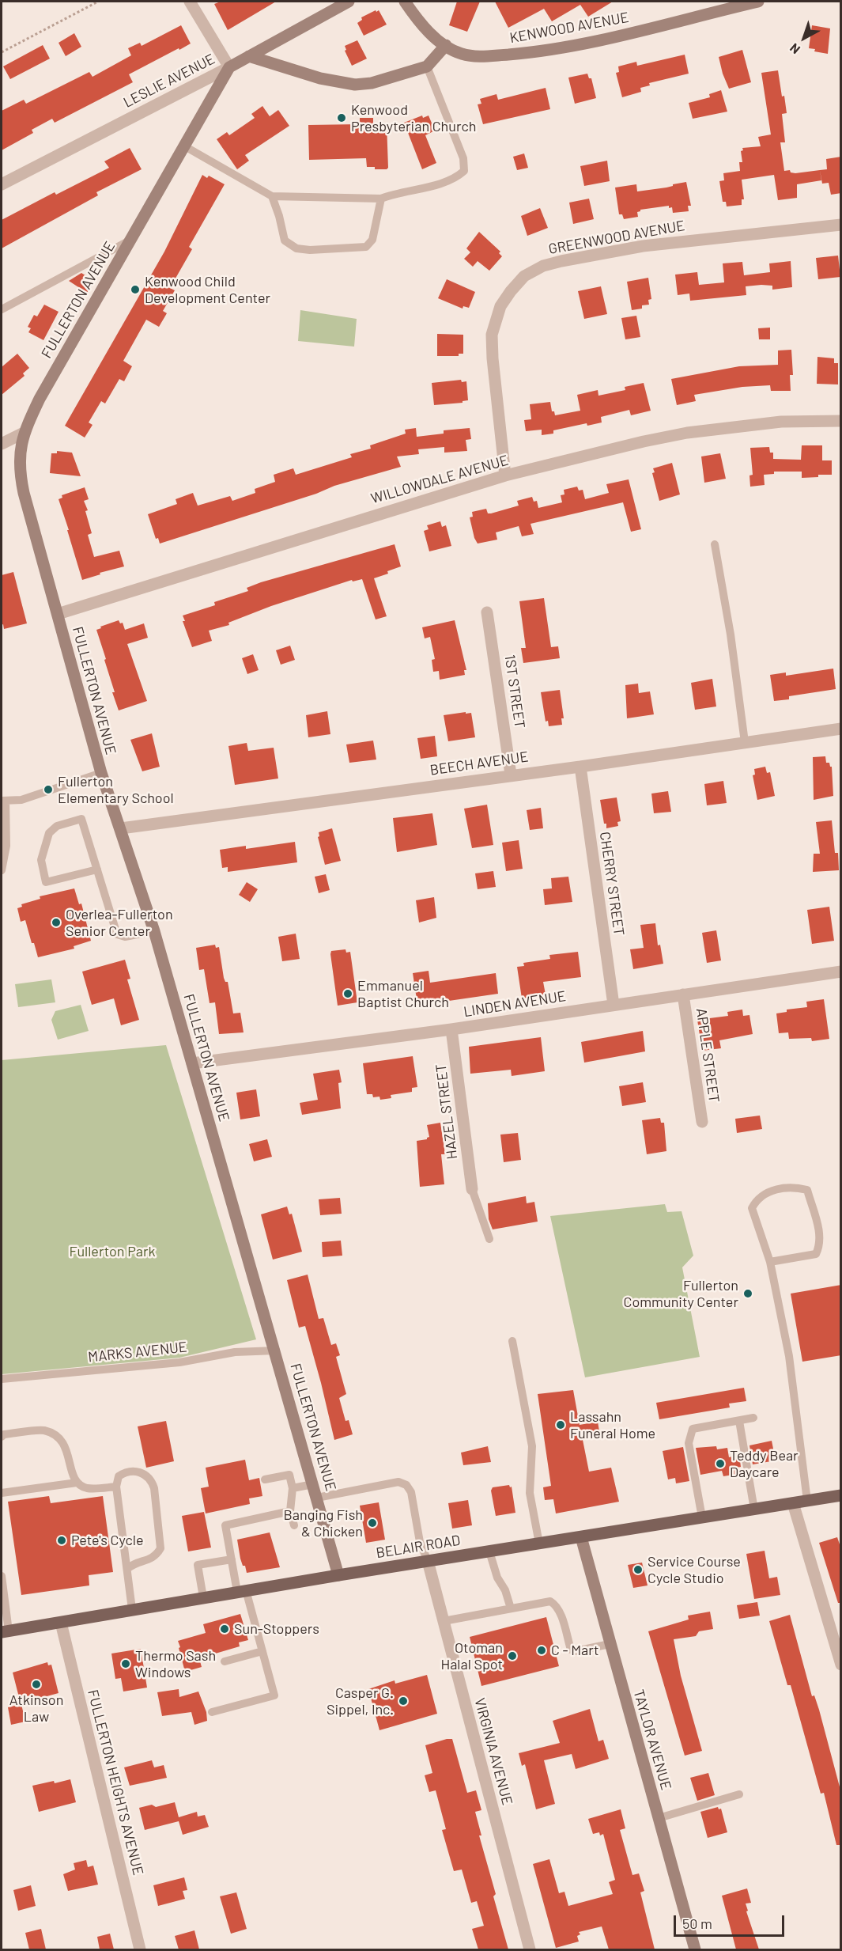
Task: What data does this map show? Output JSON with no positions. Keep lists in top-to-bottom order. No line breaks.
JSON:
{"streets":{"main road":["BELAIR ROAD"],"street":["KENWOOD AVENUE","LESLIE AVENUE","GREENWOOD AVENUE","FULLERTON AVENUE","WILLOWDALE AVENUE","1ST STREET","BEECH AVENUE","CHERRY STREET","LINDEN AVENUE","APPLE STREET","HAZEL STREET","TAYLOR AVENUE","VIRGINIA AVENUE","FULLERTON HEIGHTS AVENUE"],"lane":["MARKS AVENUE"]},"crossings":[["LESLIE AVENUE","FULLERTON AVENUE"],["GREENWOOD AVENUE","WILLOWDALE AVENUE"],["FULLERTON AVENUE","WILLOWDALE AVENUE"],["FULLERTON AVENUE","BEECH AVENUE"],["FULLERTON AVENUE","LINDEN AVENUE"],["FULLERTON AVENUE","MARKS AVENUE"],["FULLERTON AVENUE","BELAIR ROAD"],["1ST STREET","BEECH AVENUE"],["BEECH AVENUE","CHERRY STREET"],["CHERRY STREET","LINDEN AVENUE"],["LINDEN AVENUE","APPLE STREET"],["LINDEN AVENUE","HAZEL STREET"],["BELAIR ROAD","TAYLOR AVENUE"],["BELAIR ROAD","VIRGINIA AVENUE"],["BELAIR ROAD","FULLERTON HEIGHTS AVENUE"]],"parks":["Fullerton Park"],"places":["Kenwood Presbyterian Church","Kenwood Child Development Center","Fullerton Elementary School","Overlea-Fullerton Senior Center","Emmanuel Baptist Church","Fullerton Community Center","Lassahn Funeral Home","Teddy Bear Daycare","Banging Fish & Chicken","Pete's Cycle","Service Course Cycle Studio","Sun-Stoppers","C - Mart","Otoman Halal Spot","Thermo Sash Windows","Atkinson Law","Casper G. Sippel, Inc."],"scale_bar":"50 m","north":"bottom left"}
